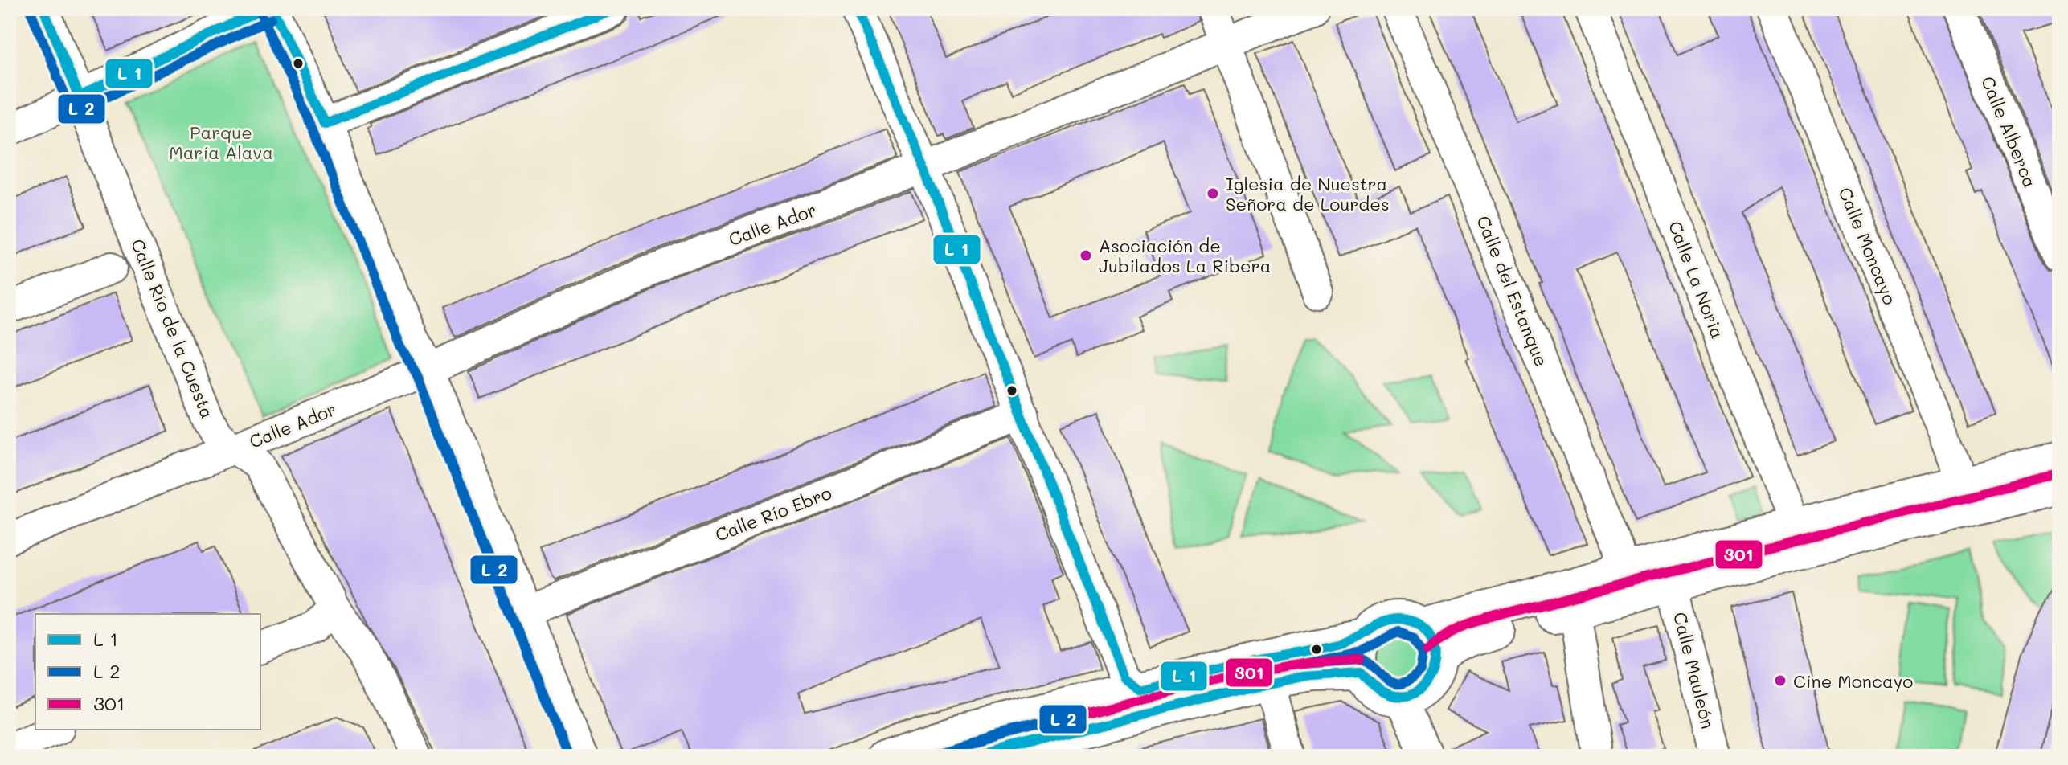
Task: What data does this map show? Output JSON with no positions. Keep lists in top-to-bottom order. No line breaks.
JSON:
{"streets":{"street":["Calle Alberca","Calle Ador","Calle Moncayo","Calle La Noria","Calle del Estanque","Calle Río de la Cuesta","Calle Río Ebro","Calle Mauleón"]},"crossings":[["Calle Ador","Calle Río de la Cuesta"]],"parks":["Parque María Alava"],"places":["Iglesia de Nuestra Señora de Lourdes","Asociación de Jubilados La Ribera","Cine Moncayo"],"lines":["transit line 301"],"legend":["L 1","L 2","301"]}
